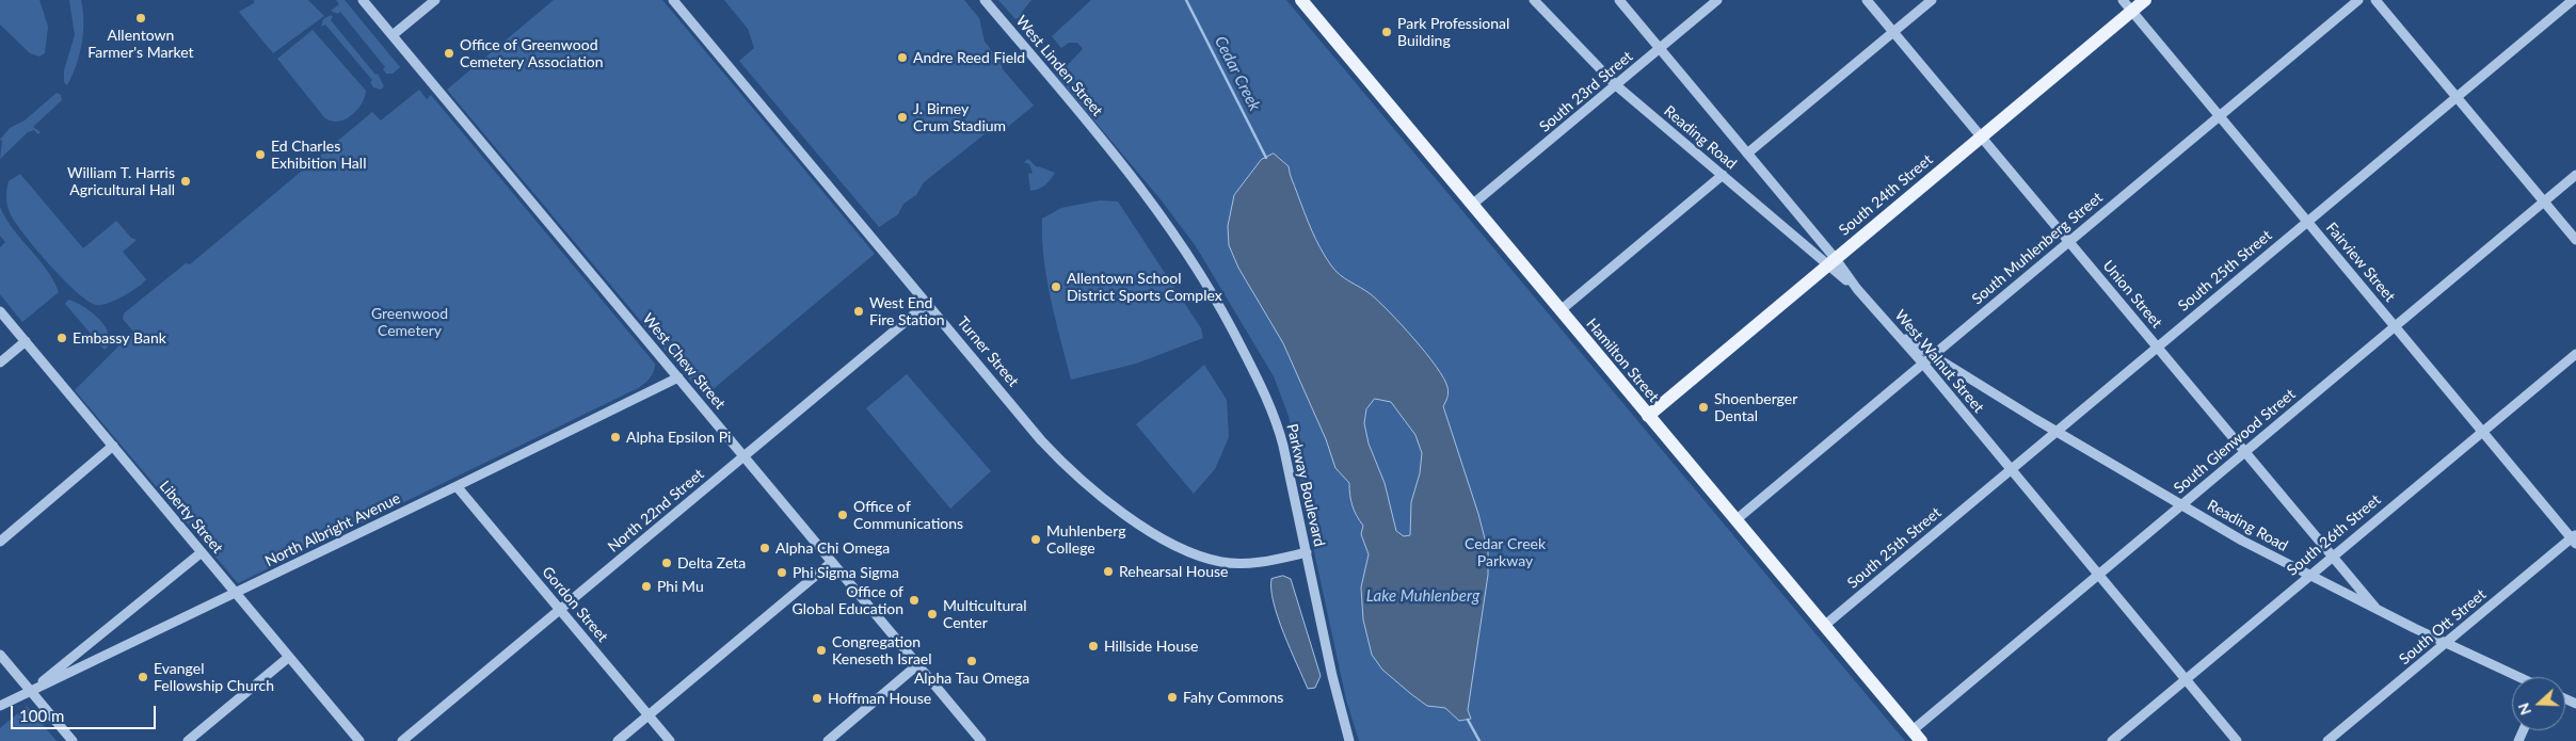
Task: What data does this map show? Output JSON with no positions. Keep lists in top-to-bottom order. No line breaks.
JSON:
{"streets":{"main road":["South 24th Street","Hamilton Street"],"street":["West Linden Street","South 23rd Street","Reading Road","South Muhlenberg Street","Fairview Street","South 25th Street","Union Street","Turner Street","West Chew Street","West Walnut Street","South Glenwood Street","Parkway Boulevard","North 22nd Street","Liberty Street","North Albright Avenue","South 26th Street","Gordon Street","South Ott Street"]},"crossings":[["West Linden Street","Parkway Boulevard"],["South 23rd Street","Reading Road"],["South 23rd Street","Hamilton Street"],["Reading Road","South 24th Street"],["Reading Road","South Muhlenberg Street"],["Reading Road","South 25th Street"],["Reading Road","Union Street"],["Reading Road","West Walnut Street"],["Reading Road","South Glenwood Street"],["Reading Road","South 26th Street"],["Reading Road","South Ott Street"],["South 24th Street","Fairview Street"],["South 24th Street","Union Street"],["South 24th Street","Hamilton Street"],["South Muhlenberg Street","Fairview Street"],["South Muhlenberg Street","Union Street"],["South Muhlenberg Street","Hamilton Street"],["South Muhlenberg Street","West Walnut Street"],["Fairview Street","South 25th Street"],["Fairview Street","South Glenwood Street"],["Fairview Street","South 26th Street"],["Fairview Street","South Ott Street"],["South 25th Street","Union Street"],["South 25th Street","Hamilton Street"],["South 25th Street","West Walnut Street"],["Union Street","South Glenwood Street"],["Union Street","South 26th Street"],["Turner Street","Parkway Boulevard"],["Turner Street","North 22nd Street"],["Hamilton Street","South Glenwood Street"],["West Chew Street","North 22nd Street"],["West Chew Street","North Albright Avenue"],["West Walnut Street","South Glenwood Street"],["West Walnut Street","South 26th Street"],["North 22nd Street","Gordon Street"],["Liberty Street","North Albright Avenue"],["North Albright Avenue","Gordon Street"]],"water":["Cedar Creek","Lake Muhlenberg"],"parks":["Greenwood Cemetery","Cedar Creek Parkway"],"places":["Allentown Farmer's Market","Park Professional Building","Office of Greenwood Cemetery Association","Andre Reed Field","J. Birney Crum Stadium","Ed Charles Exhibition Hall","William T. Harris Agricultural Hall","Allentown School District Sports Complex","West End Fire Station","Embassy Bank","Shoenberger Dental","Alpha Epsilon Pi","Office of Communications","Muhlenberg College","Alpha Chi Omega","Delta Zeta","Rehearsal House","Phi Sigma Sigma","Phi Mu","Office of Global Education","Multicultural Center","Hillside House","Congregation Keneseth Israel","Alpha Tau Omega","Evangel Fellowship Church","Fahy Commons","Hoffman House"],"scale_bar":"100 m","north":"left"}
